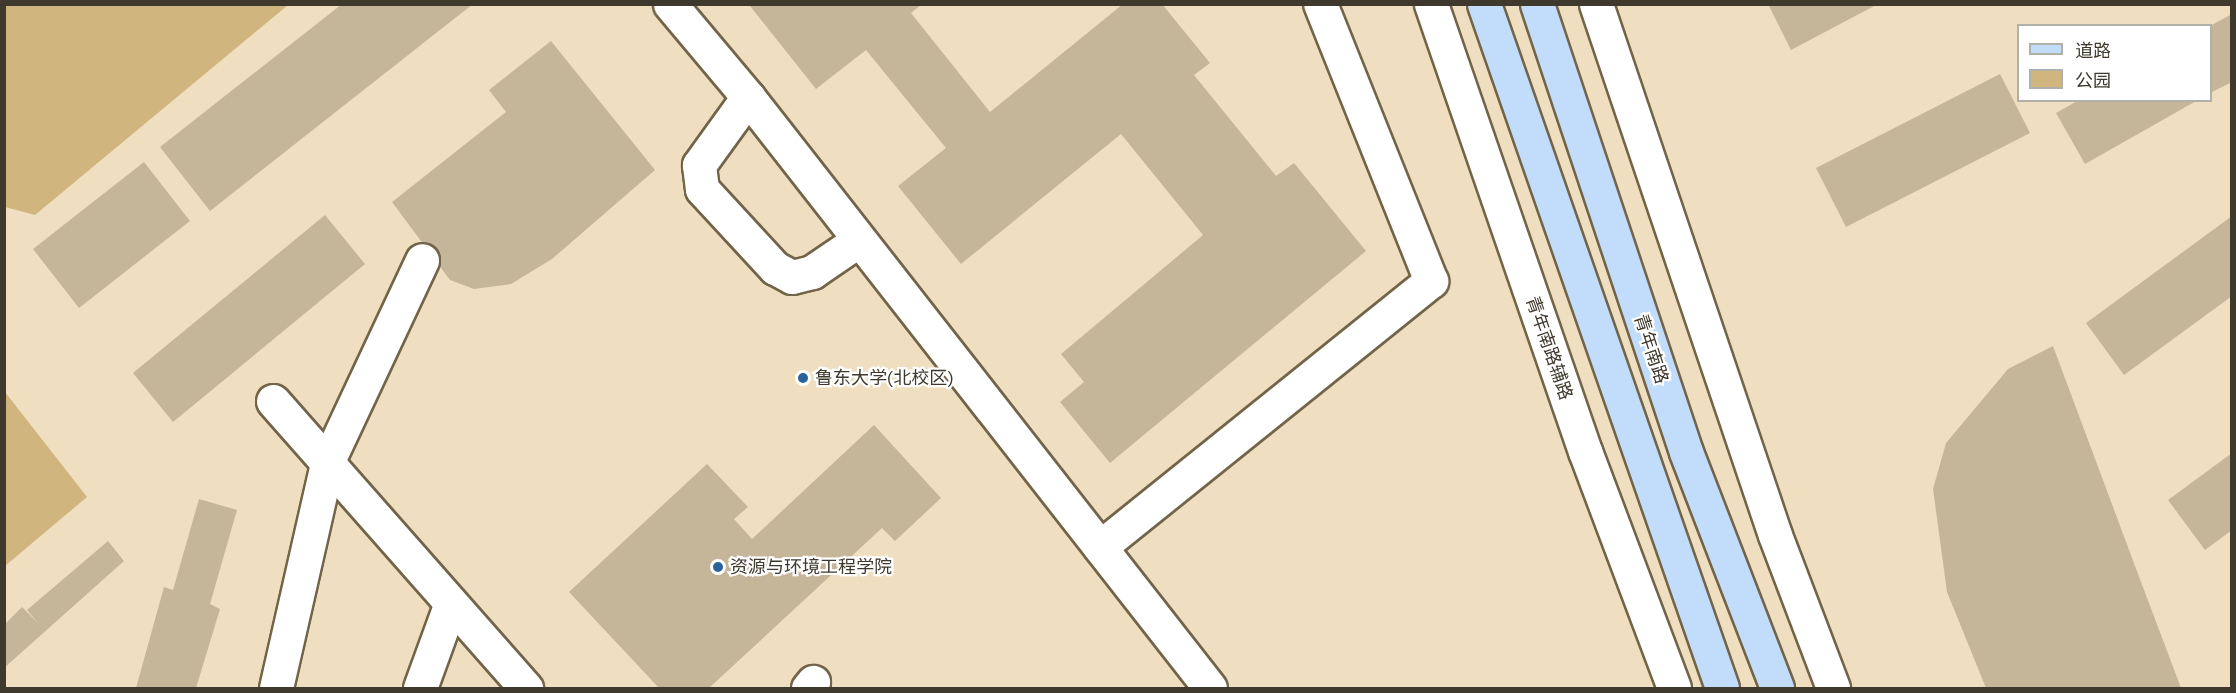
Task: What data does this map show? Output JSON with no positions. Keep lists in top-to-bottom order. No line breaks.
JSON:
{"streets":{"main road":["青年南路"],"lane":["青年南路辅路"]},"places":["鲁东大学(北校区)","资源与环境工程学院"],"legend":["道路","公园"]}
